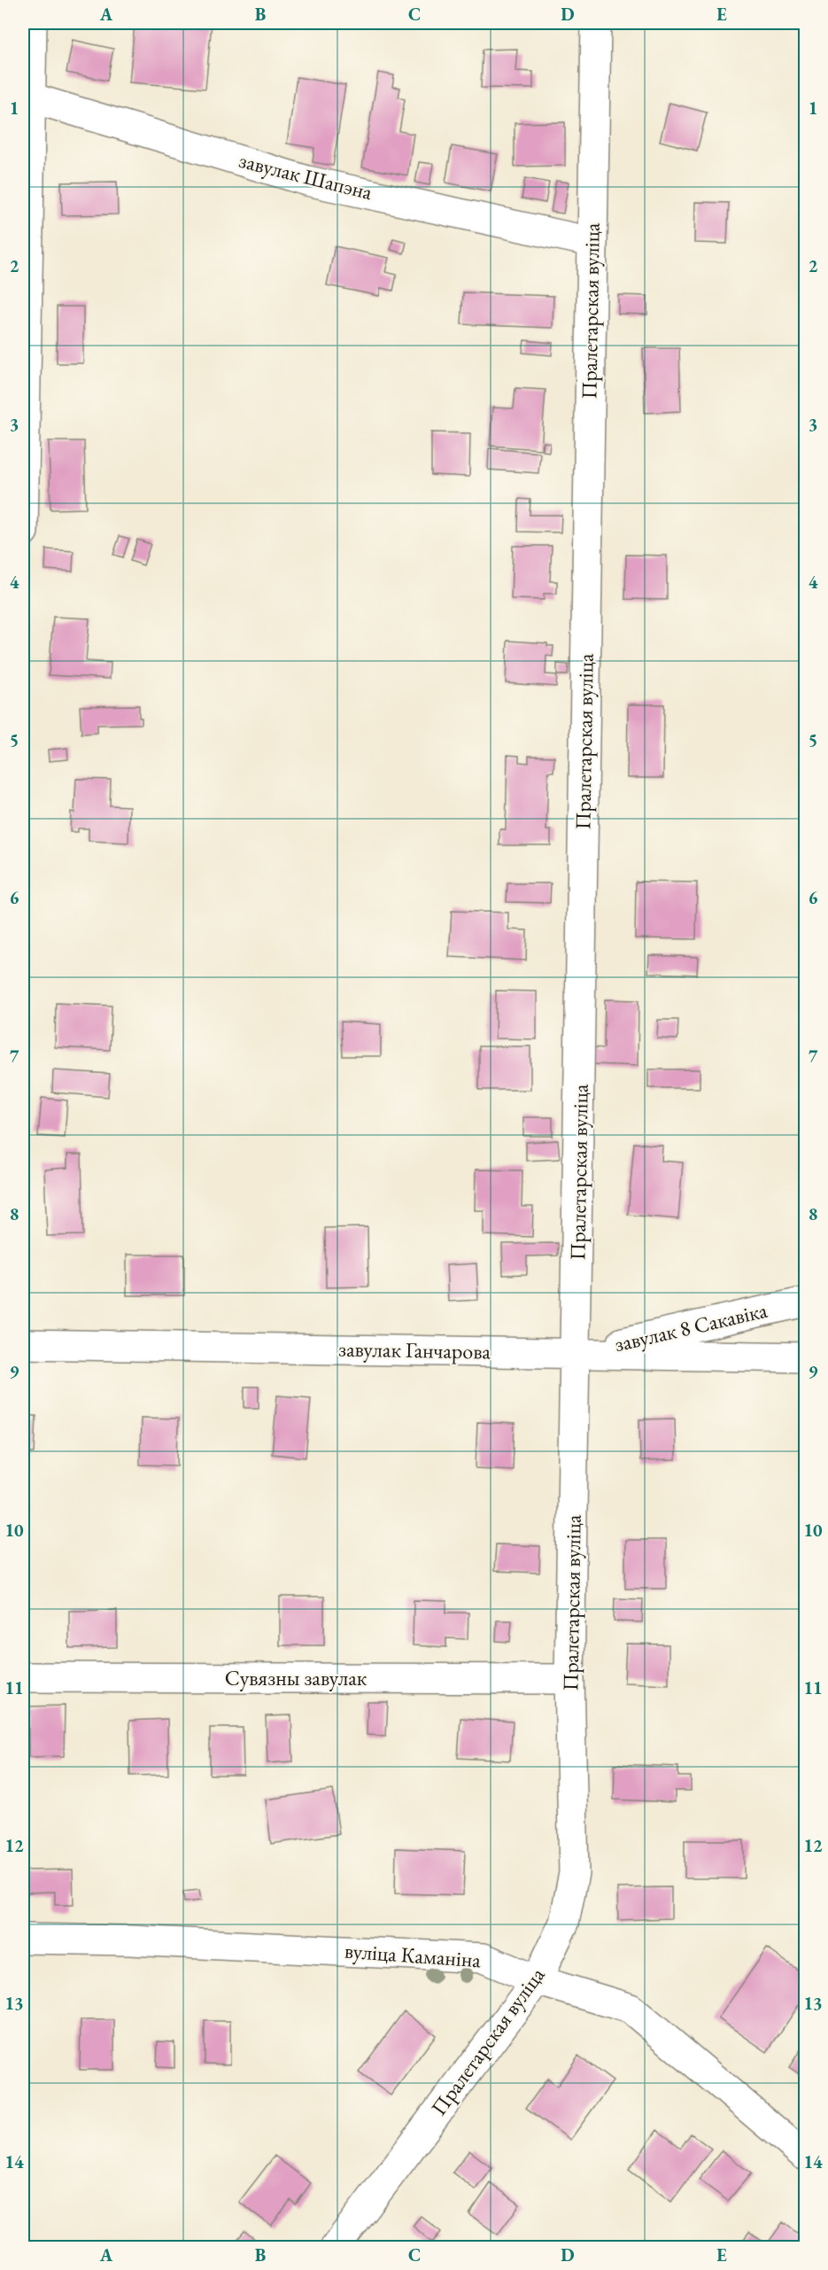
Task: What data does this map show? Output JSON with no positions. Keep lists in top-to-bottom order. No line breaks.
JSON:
{"streets":{"street":["завулак Шапэна","Пралетарская вуліца","завулак 8 Сакавіка","завулак Ганчарова","Сувязны завулак","вуліца Каманіна"]},"crossings":[["завулак Шапэна","Пралетарская вуліца"],["Пралетарская вуліца","завулак 8 Сакавіка"],["Пралетарская вуліца","завулак Ганчарова"],["Пралетарская вуліца","Сувязны завулак"],["Пралетарская вуліца","вуліца Каманіна"],["завулак 8 Сакавіка","завулак Ганчарова"]],"grid":{"columns":["A","B","C","D","E"],"rows":["1","2","3","4","5","6","7","8","9","10","11","12","13","14"]}}
